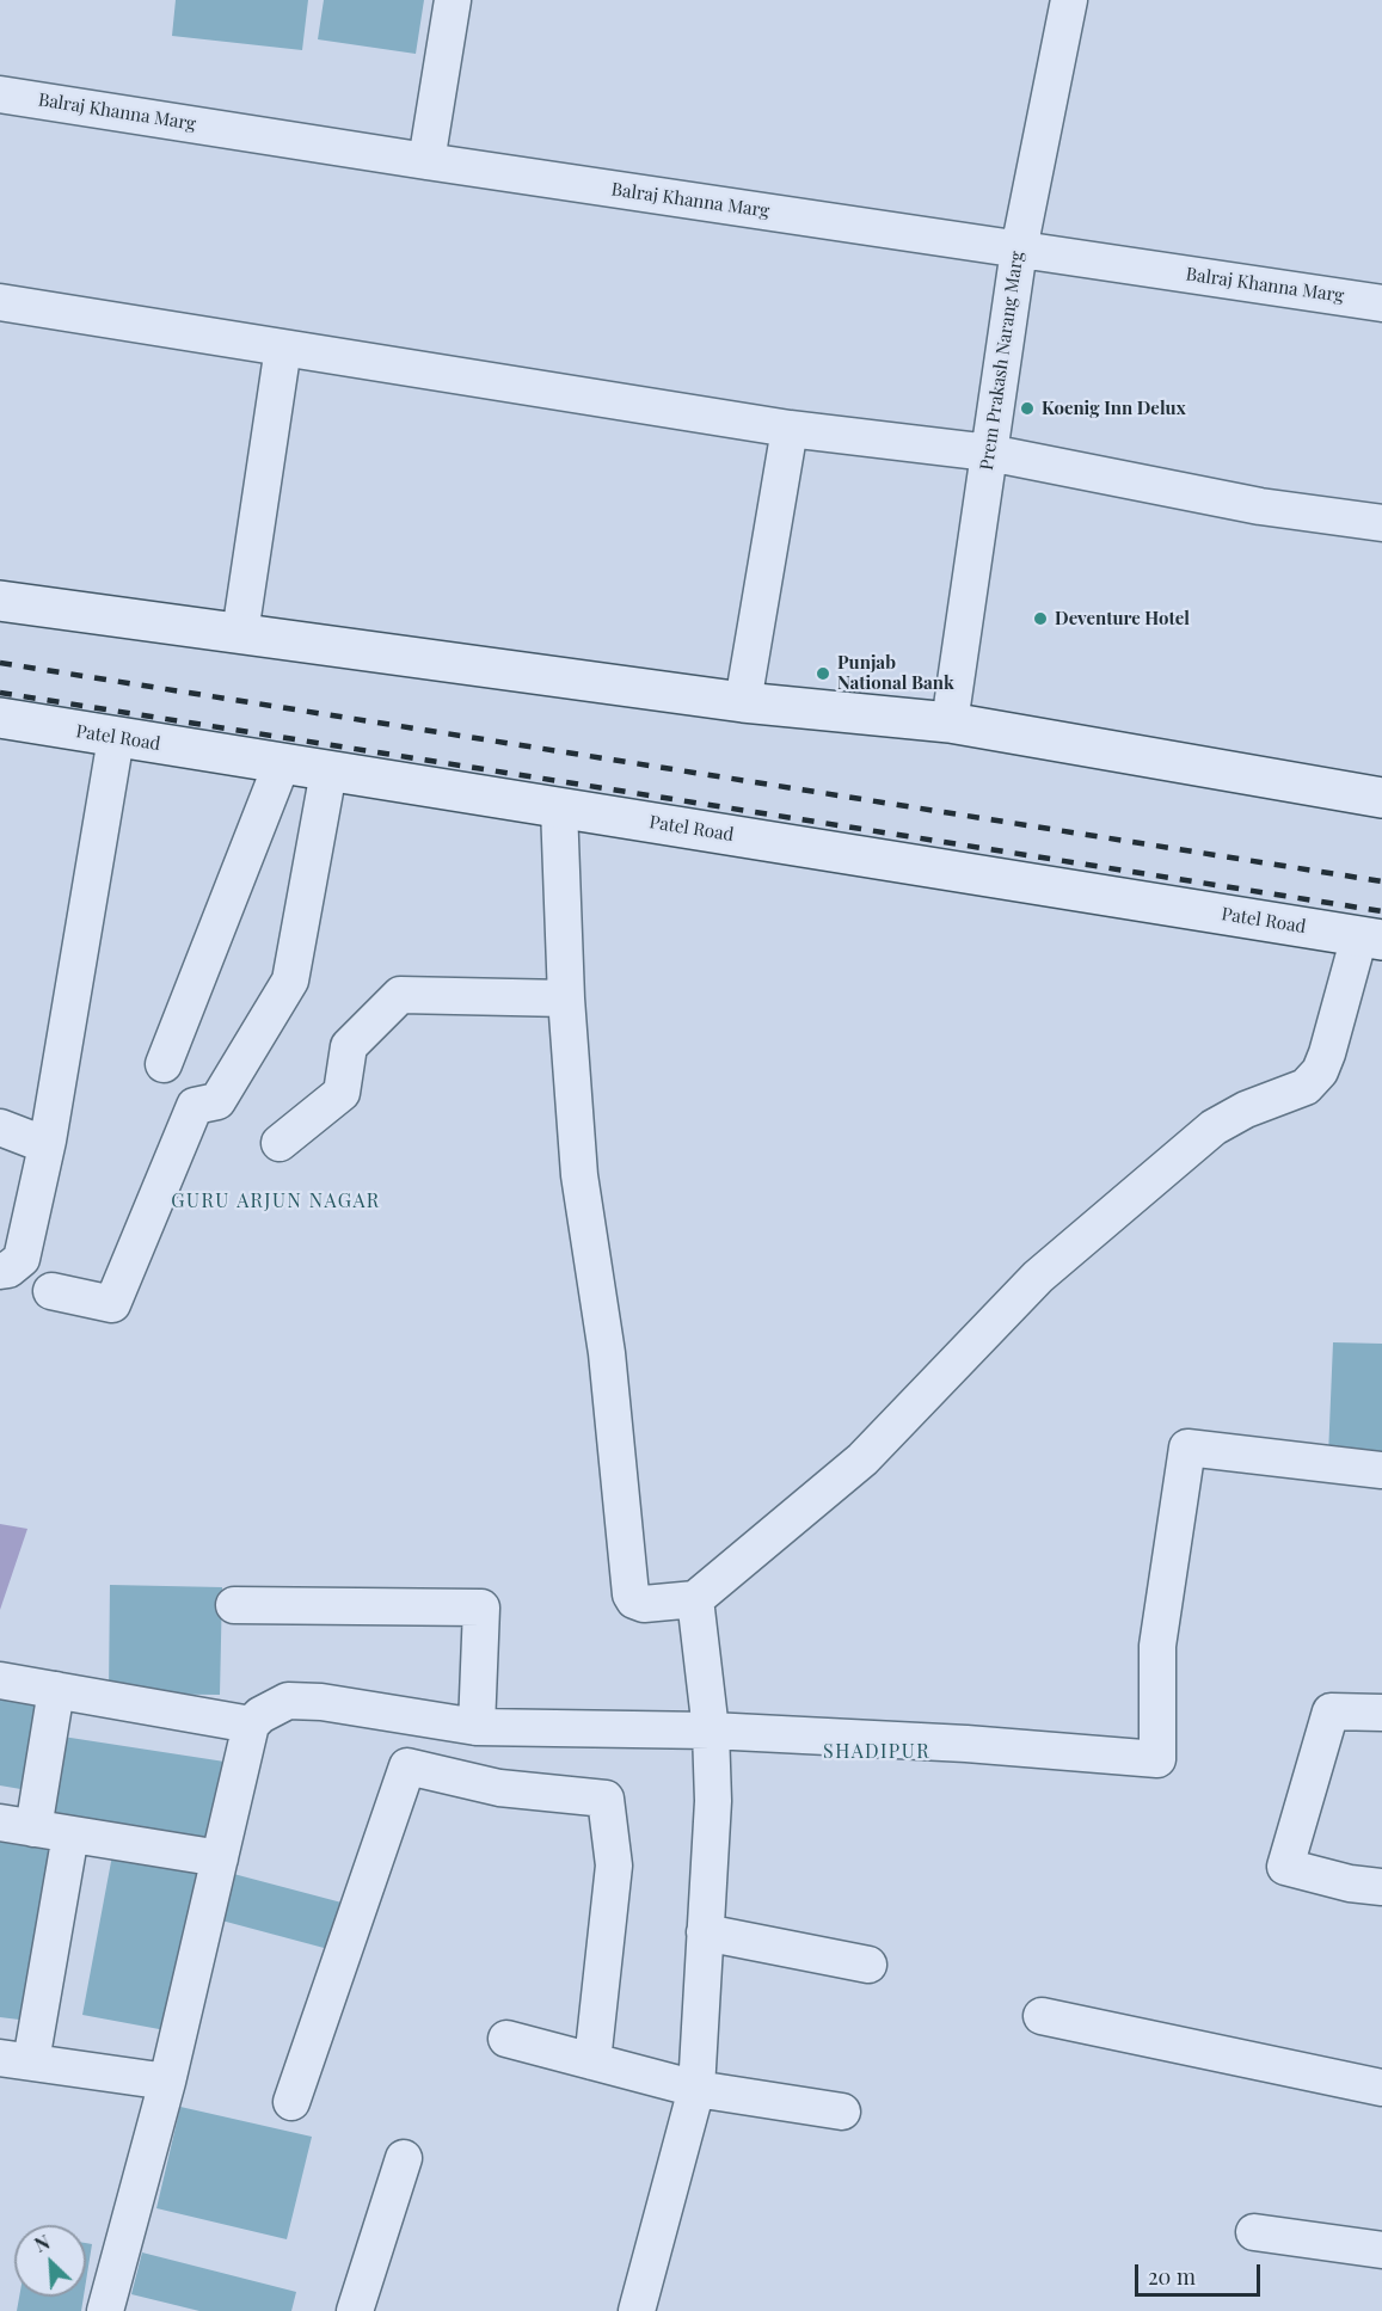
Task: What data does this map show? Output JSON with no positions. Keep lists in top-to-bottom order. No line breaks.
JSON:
{"streets":{"main road":["Patel Road"],"street":["Balraj Khanna Marg","Prem Prakash Narang Marg"]},"crossings":[["Balraj Khanna Marg","Prem Prakash Narang Marg"]],"districts":["GURU ARJUN NAGAR","SHADIPUR"],"places":["Koenig Inn Delux","Deventure Hotel","Punjab National Bank"],"scale_bar":"20 m","north":"top left"}
